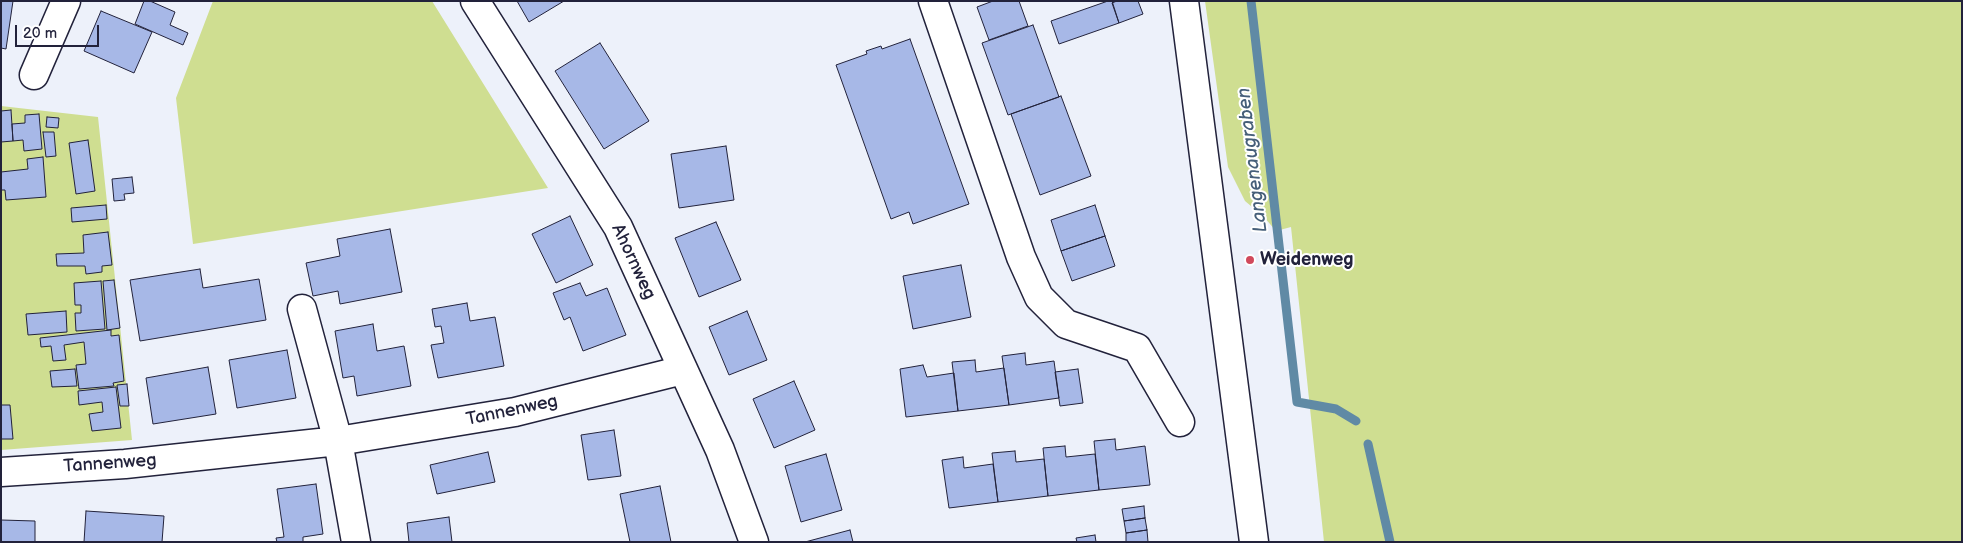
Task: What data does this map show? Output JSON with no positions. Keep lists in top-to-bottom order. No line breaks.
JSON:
{"streets":{"street":["Ahornweg","Tannenweg"]},"crossings":[["Ahornweg","Tannenweg"]],"water":["Langenaugraben"],"places":["Weidenweg"],"scale_bar":"20 m"}
